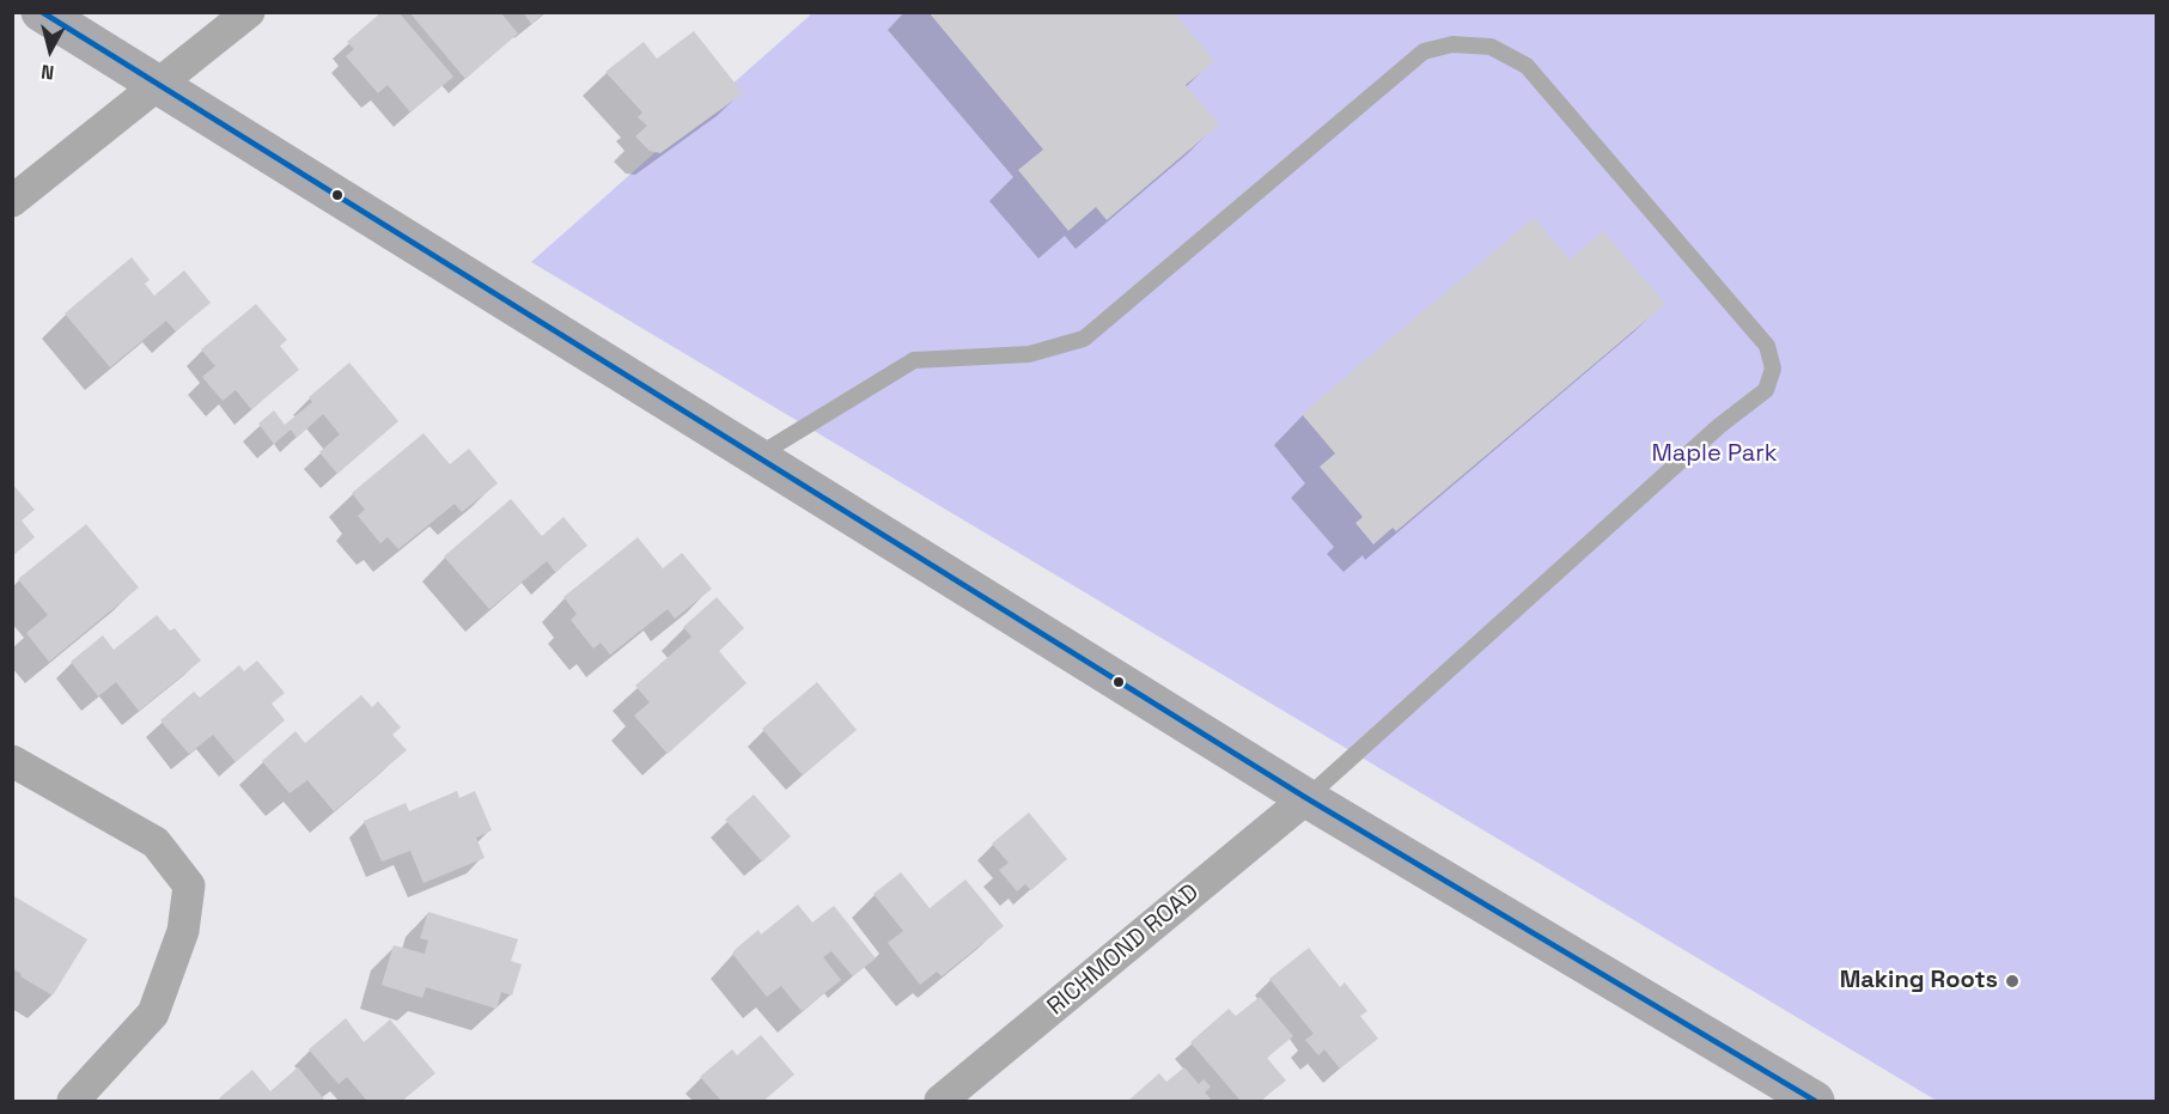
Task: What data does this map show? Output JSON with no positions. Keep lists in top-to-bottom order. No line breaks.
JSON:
{"streets":{"street":["RICHMOND ROAD"]},"parks":["Maple Park"],"places":["Making Roots"],"north":"bottom"}
